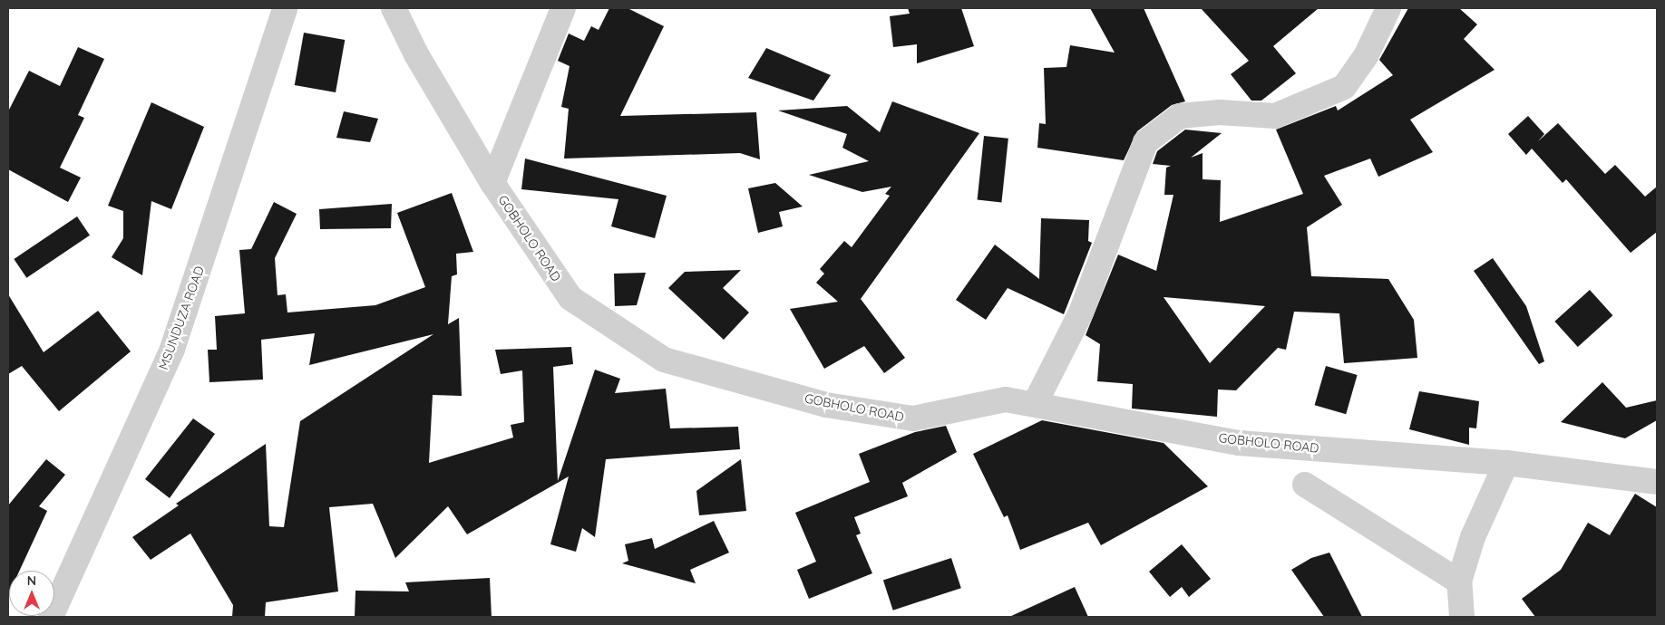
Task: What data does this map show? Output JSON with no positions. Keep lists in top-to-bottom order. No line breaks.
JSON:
{"streets":{"street":["GOBHOLO ROAD","MSUNDUZA ROAD"]},"north":"top"}
